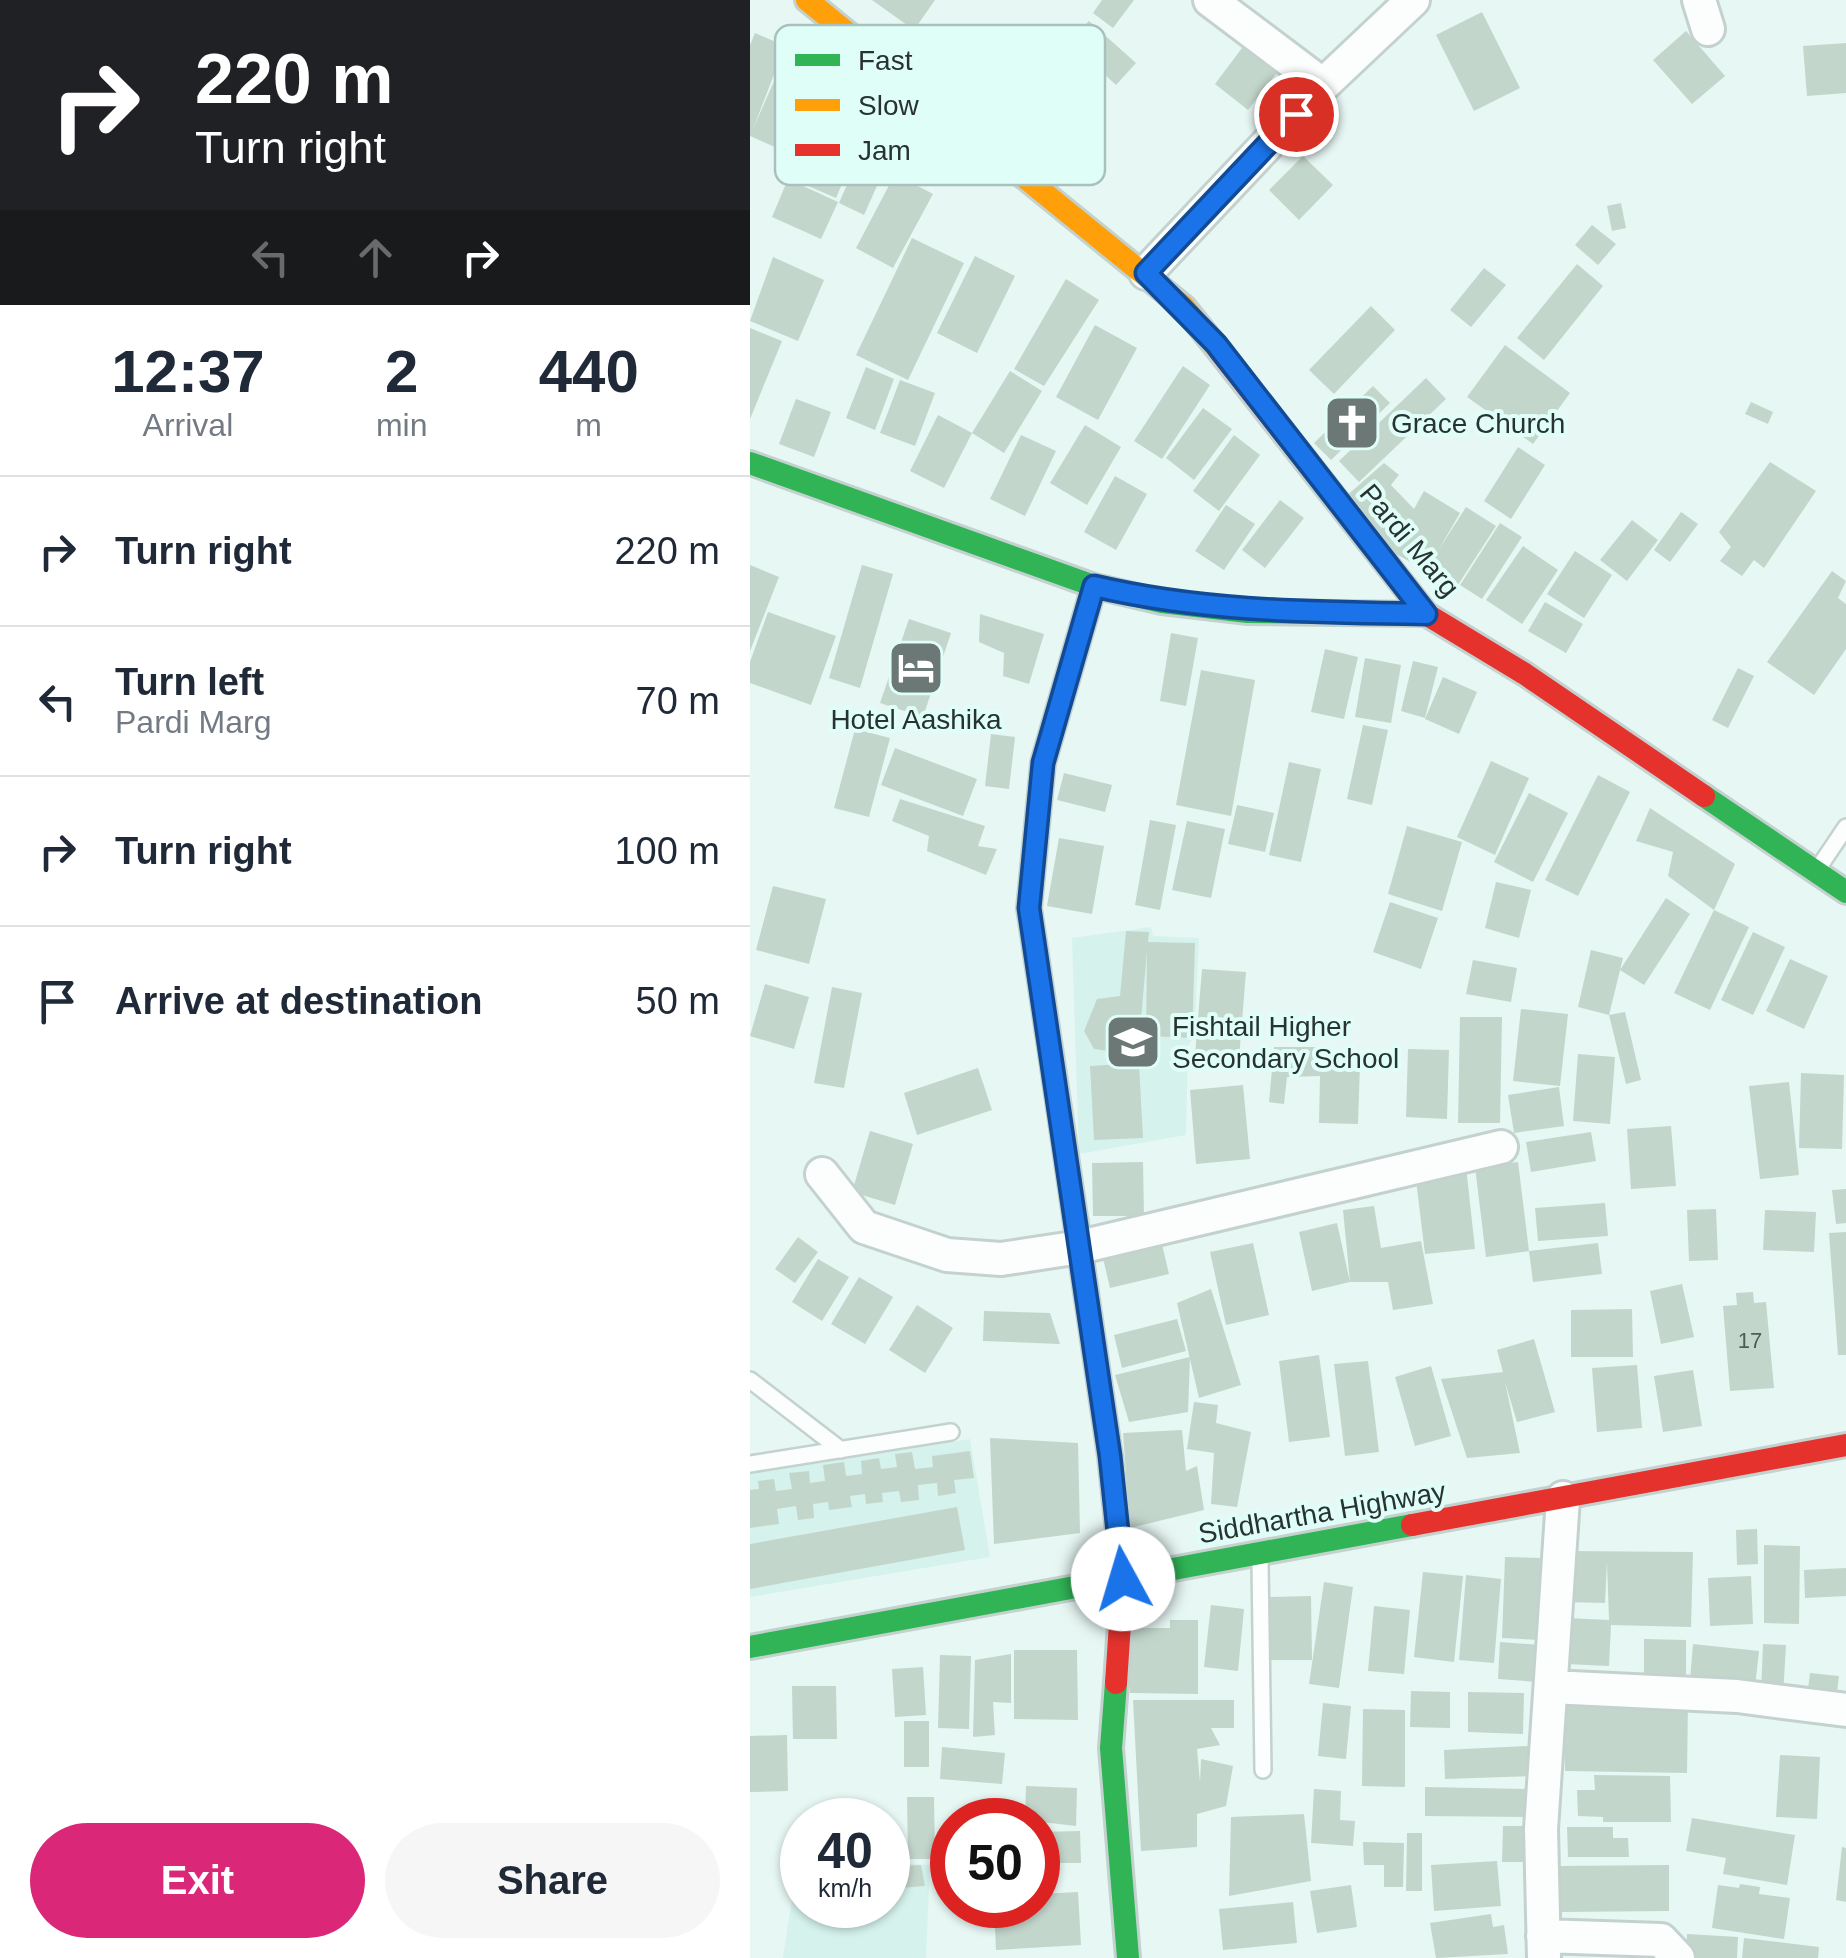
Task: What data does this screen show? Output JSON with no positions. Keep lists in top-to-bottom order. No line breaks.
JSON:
{"streets":{"main road":["Pardi Marg","Siddhartha Highway"]},"places":{"church":["Grace Church"],"hotel":["Hotel Aashika"],"school or university":["Fishtail Higher Secondary School"]},"house_numbers":["17"],"legend":["Fast","Slow","Jam"],"page":{"turn":["220 m","Turn right"],"eta":["12:37","Arrival","2","min","440","m"],"list":[{"name":"Turn right","value":"220 m"},{"name":"Turn left","note":"Pardi Marg","value":"70 m"},{"name":"Turn right","value":"100 m"},{"name":"Arrive at destination","value":"50 m"}],"speed":"40 km/h","limit":"50","buttons":["Exit","Share"]}}
